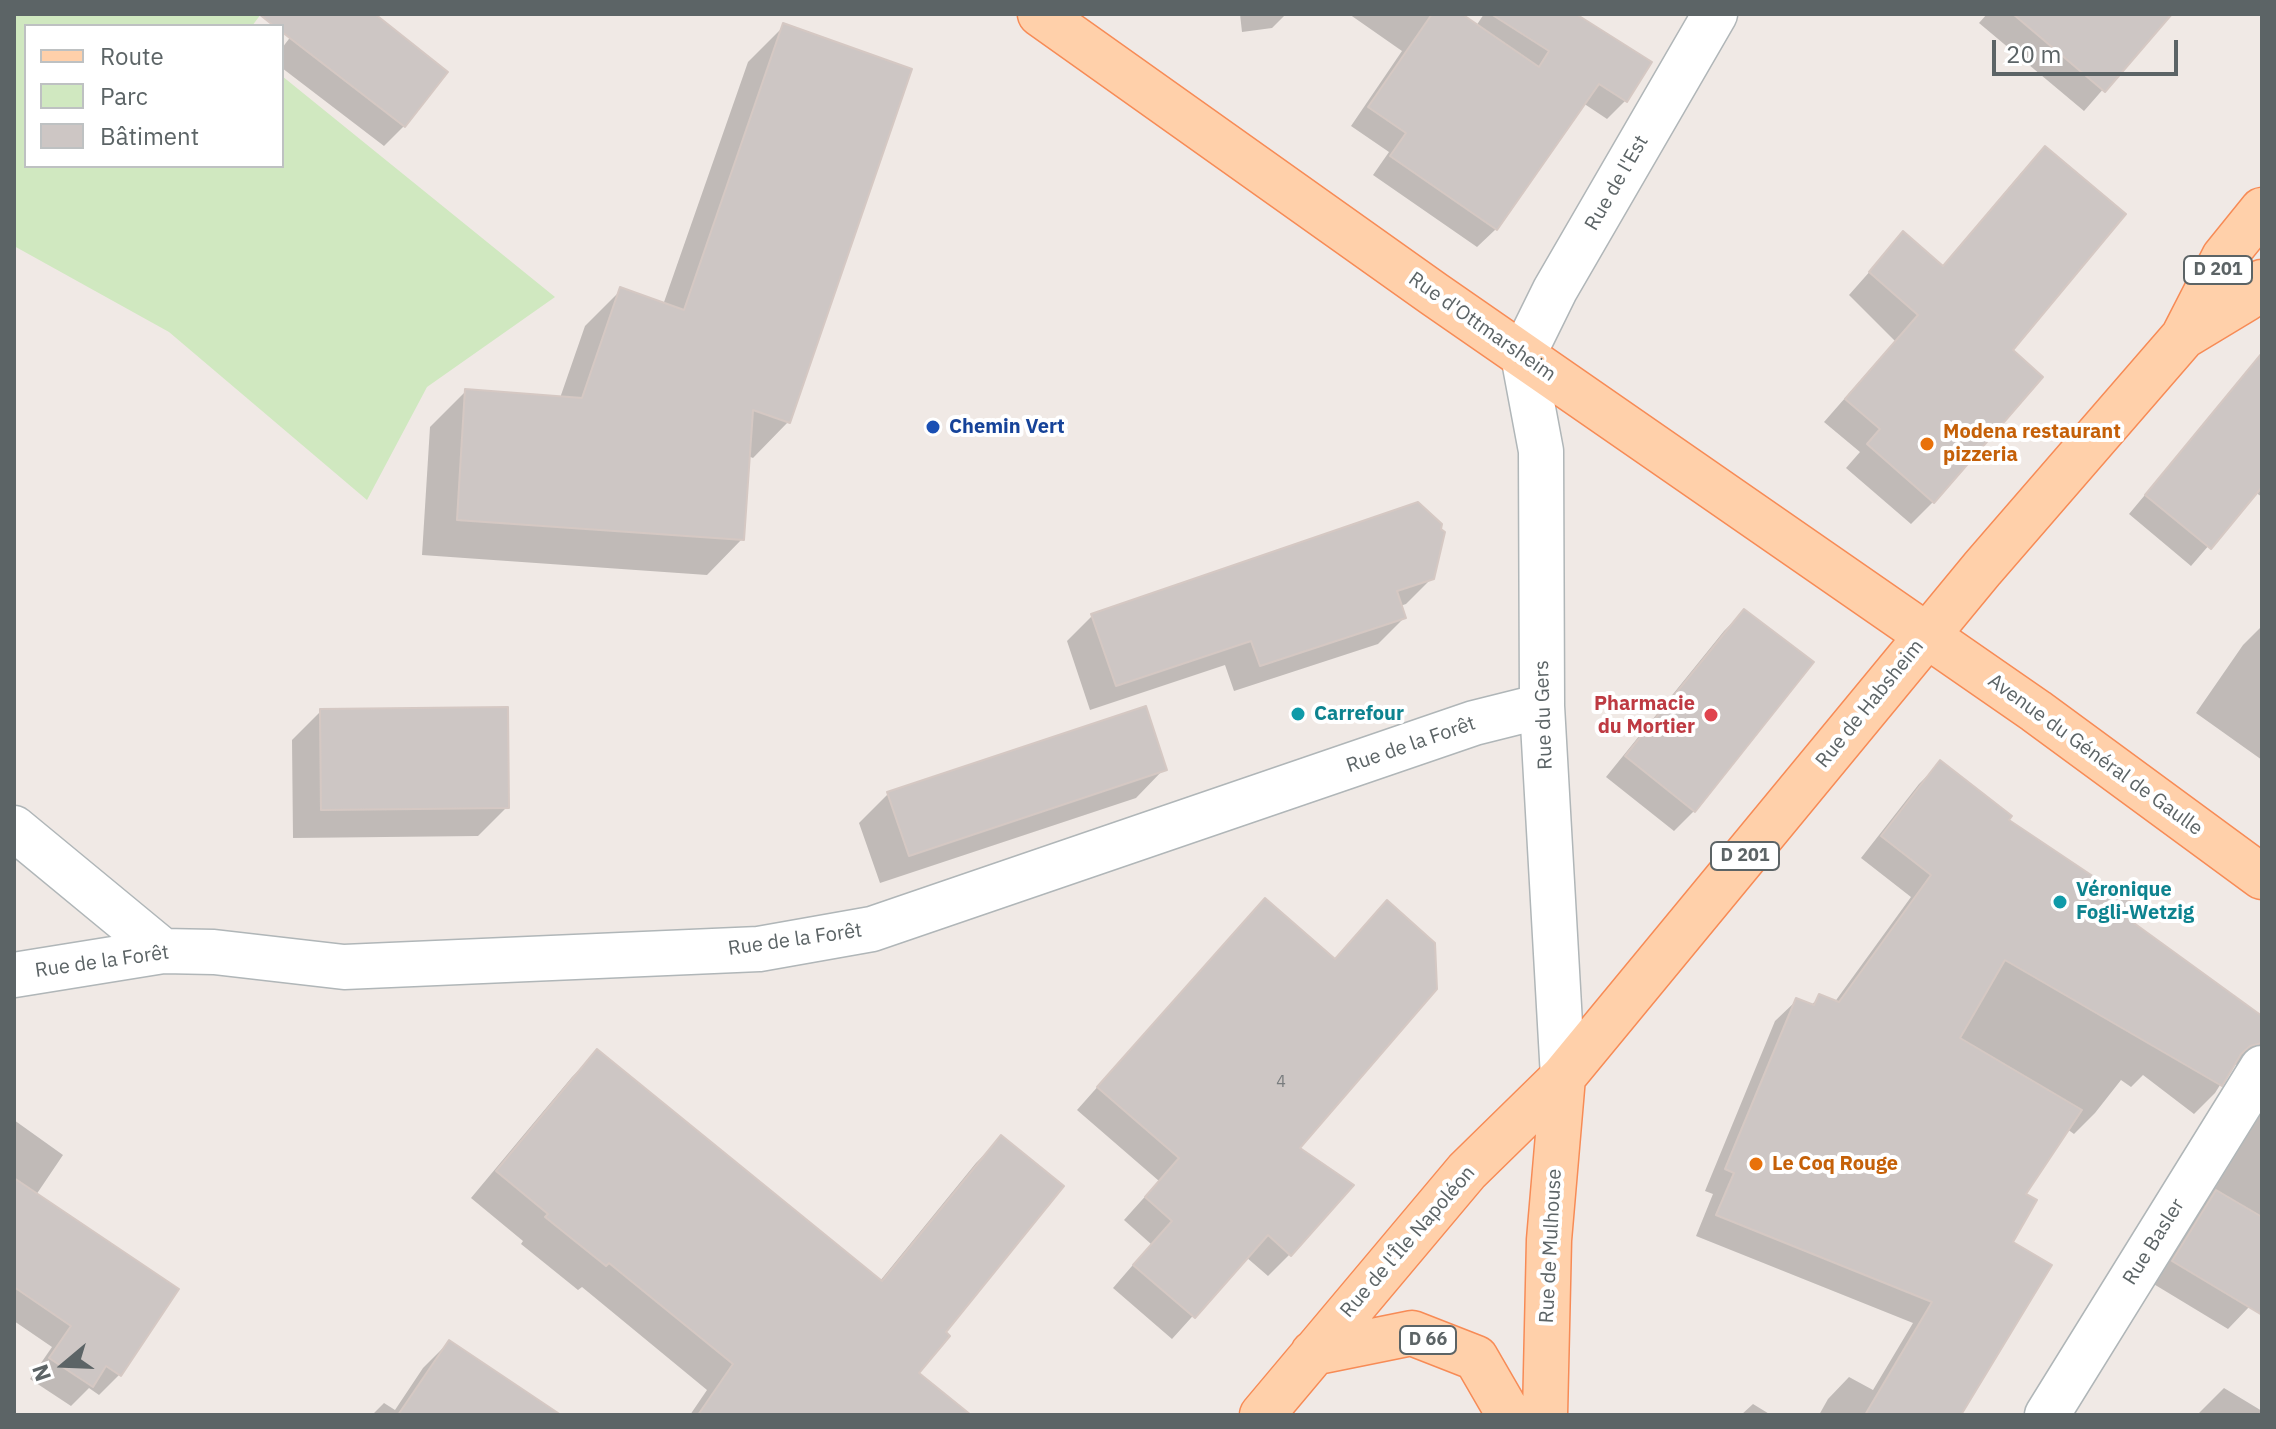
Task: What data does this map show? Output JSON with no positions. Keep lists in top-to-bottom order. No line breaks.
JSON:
{"streets":{"main road":["D 201","Rue d'Ottmarsheim","Rue de Habsheim","Avenue du Général de Gaulle","Rue de l'Île Napoléon","Rue de Mulhouse","D 66"],"street":["Rue de l'Est","Rue du Gers","Rue de la Forêt","Rue Basler"]},"crossings":[["Rue de l'Est","Rue d'Ottmarsheim"],["Rue de l'Est","Rue du Gers"],["Rue d'Ottmarsheim","Rue de Habsheim"],["Rue d'Ottmarsheim","Rue du Gers"],["Rue d'Ottmarsheim","Avenue du Général de Gaulle"],["Rue de Habsheim","Rue du Gers"],["Rue de Habsheim","Avenue du Général de Gaulle"],["Rue de Habsheim","Rue de l'Île Napoléon"],["Rue de Habsheim","Rue de Mulhouse"],["Rue du Gers","Rue de la Forêt"],["Rue du Gers","Rue de l'Île Napoléon"],["Rue du Gers","Rue de Mulhouse"],["Rue de l'Île Napoléon","Rue de Mulhouse"],["Rue de l'Île Napoléon","D 66"]],"places":["Chemin Vert","Modena restaurant pizzeria","Carrefour","Pharmacie du Mortier","Véronique Fogli-Wetzig","Le Coq Rouge"],"house_numbers":["4"],"legend":["Route","Parc","Bâtiment"],"scale_bar":"20 m","north":"left"}
